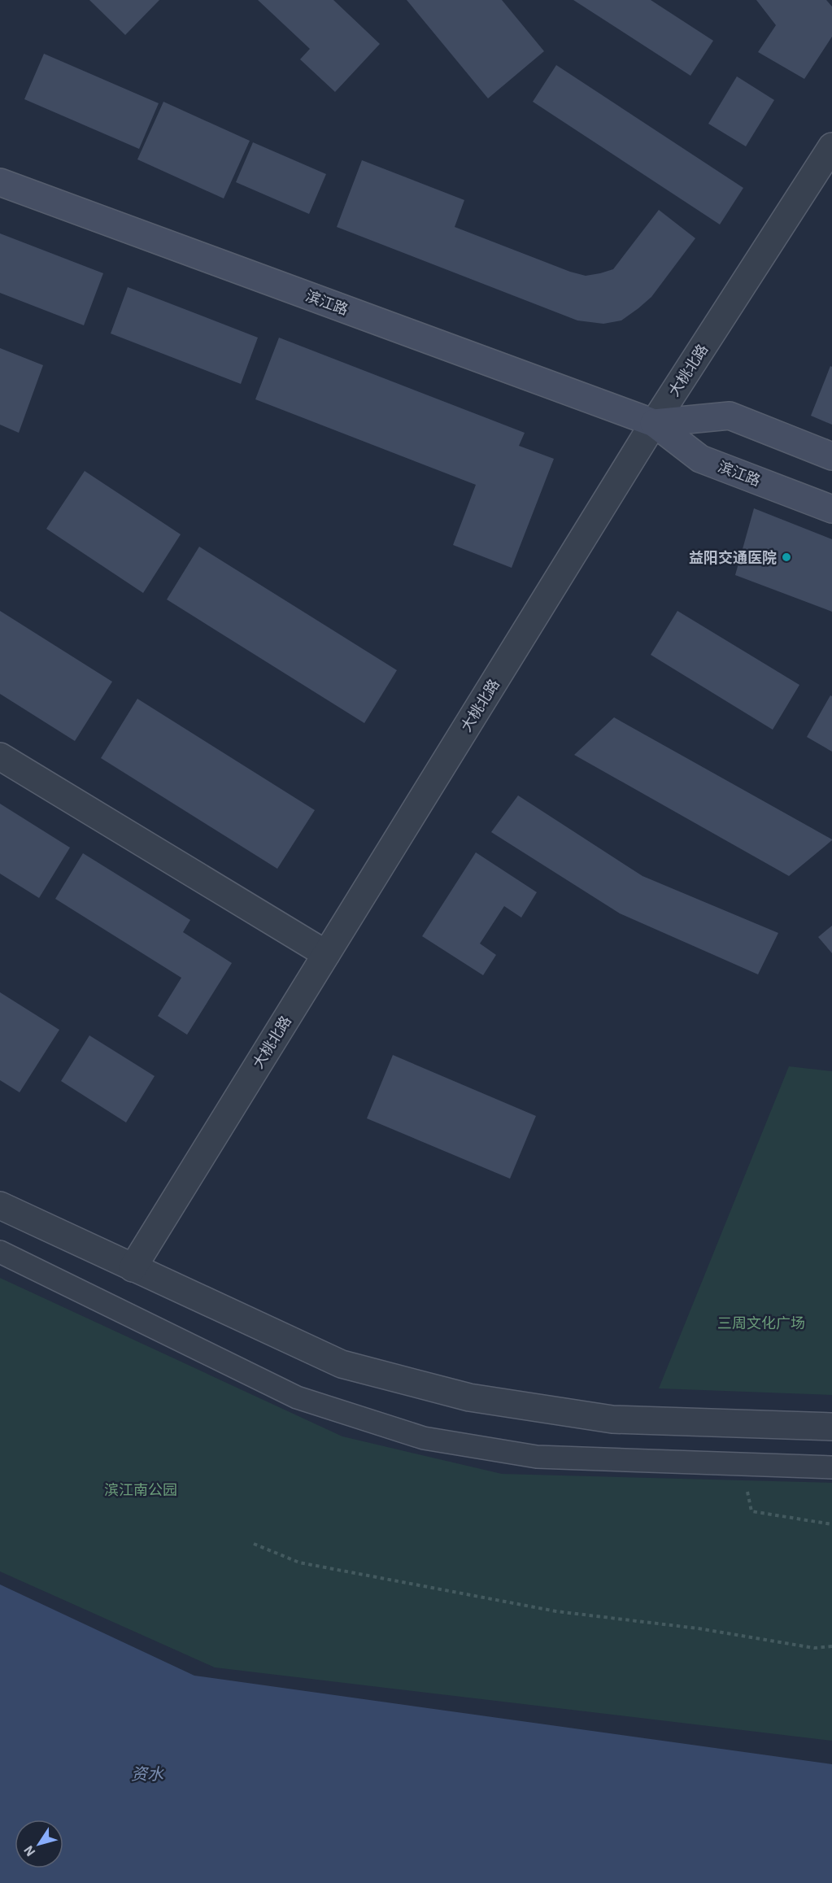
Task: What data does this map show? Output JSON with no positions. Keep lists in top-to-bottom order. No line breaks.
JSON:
{"streets":{"main road":["滨江路"],"street":["大桃北路"]},"crossings":[["滨江路","大桃北路"]],"water":["资水"],"parks":["三周文化广场","滨江南公园"],"places":["益阳交通医院"],"north":"bottom left"}
